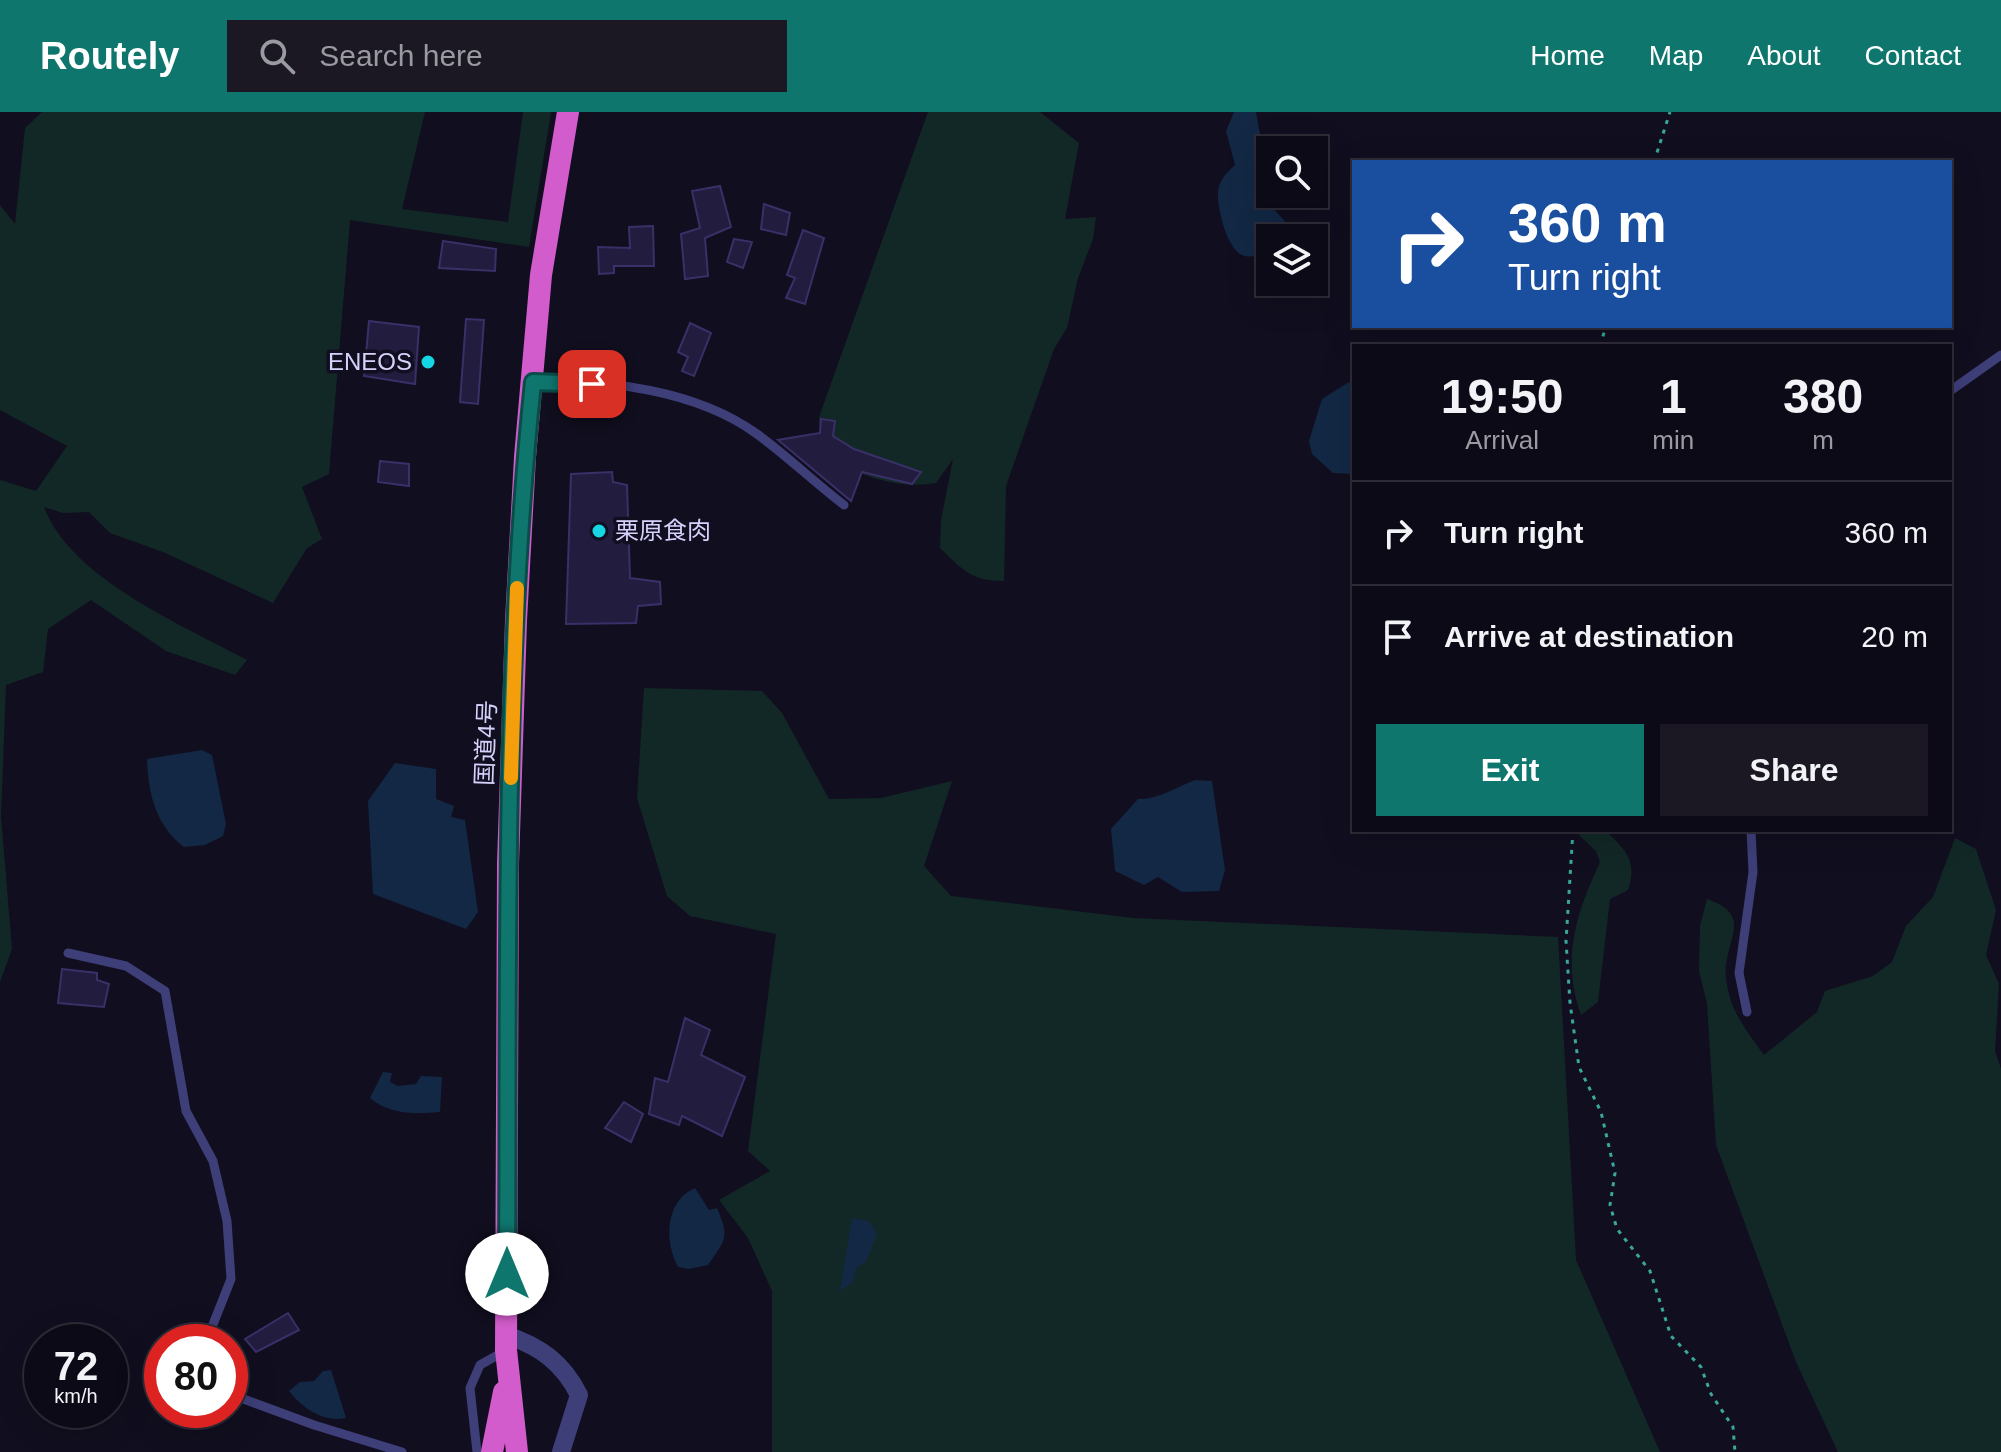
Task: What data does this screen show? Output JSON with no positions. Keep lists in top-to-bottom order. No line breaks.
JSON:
{"streets":{"highway":["国道4号"]},"places":["ENEOS","栗原食肉"],"page":{"header":"Routely","search":"Search here","nav":["Home","Map","About","Contact"],"turn":["360 m","Turn right"],"eta":["19:50","Arrival","1","min","380","m"],"list":[{"name":"Turn right","value":"360 m"},{"name":"Arrive at destination","value":"20 m"}],"buttons":["Exit","Share"],"speed":"72 km/h","limit":"80"}}
